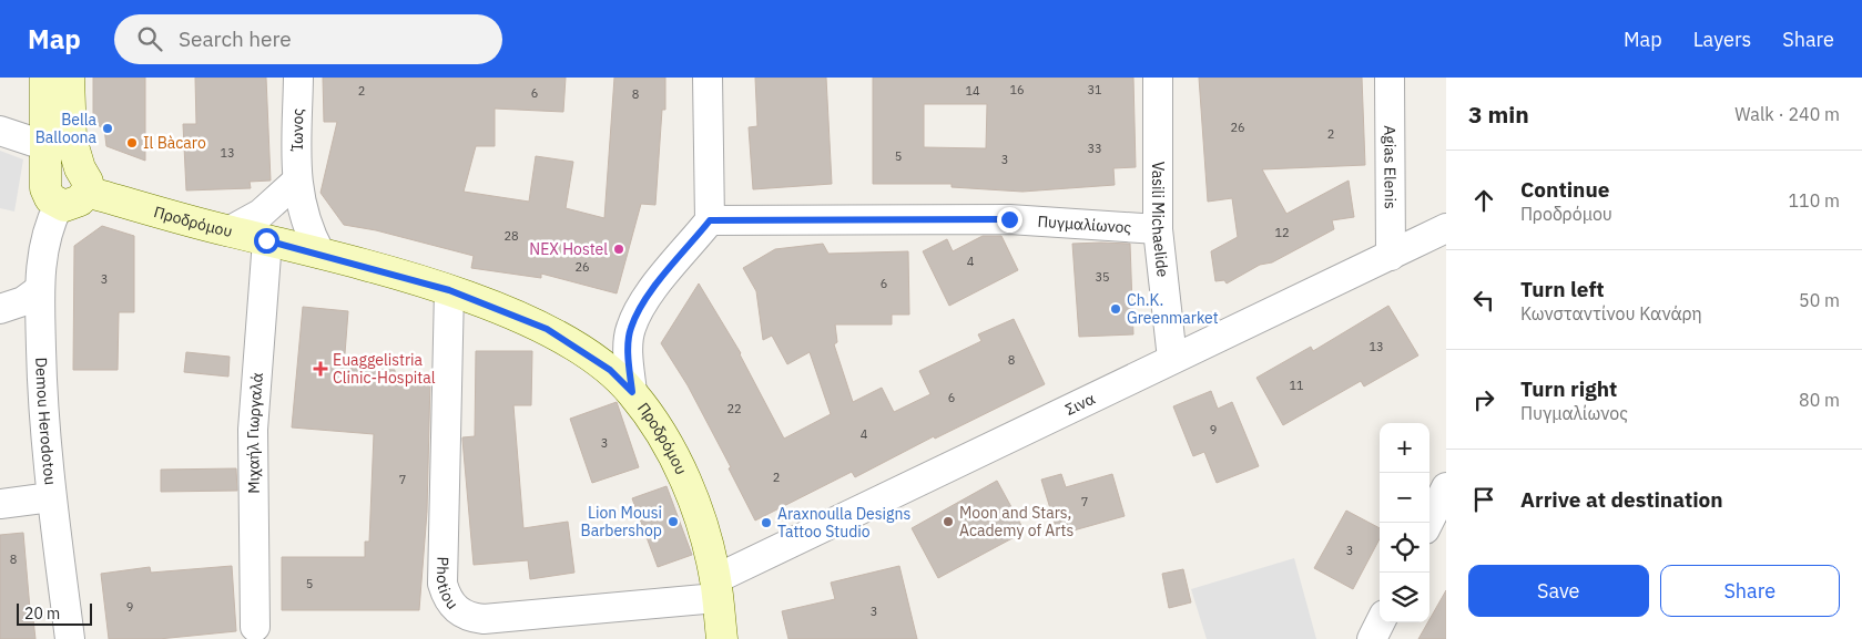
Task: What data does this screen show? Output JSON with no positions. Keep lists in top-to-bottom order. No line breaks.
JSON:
{"streets":{"street":["Ίωνος","Agias Elenis","Vasili Michaelide","Προδρόμου","Πυγμαλίωνος","Σινα","Demou Herodotou","Μιχαήλ Γιωργαλά","Photiou"]},"crossings":[["Ίωνος","Προδρόμου"],["Agias Elenis","Σινα"],["Vasili Michaelide","Πυγμαλίωνος"],["Vasili Michaelide","Σινα"],["Προδρόμου","Σινα"],["Προδρόμου","Demou Herodotou"],["Προδρόμου","Μιχαήλ Γιωργαλά"],["Προδρόμου","Photiou"],["Σινα","Photiou"]],"places":{"other":["Bella Balloona","Il Bàcaro","NEX Hostel","Ch.K. Greenmarket","Lion Mousi Barbershop","Moon and Stars, Academy of Arts","Araxnoulla Designs Tattoo Studio"],"health":["Euaggelistria Clinic-Hospital"]},"house_numbers":["16","31","2","14","6","8","26","2","33","13","5","3","12","28","4","26","35","3","6","13","8","11","6","22","9","4","3","2","7","7","3","8","5","9","3"],"scale_bar":"20 m","page":{"header":"Map","search":"Search here","nav":["Map","Layers","Share"],"heading":["3 min","Walk · 240 m"],"list":[["Continue","Προδρόμου","110 m"],["Turn left","Κωνσταντίνου Κανάρη","50 m"],["Turn right","Πυγμαλίωνος","80 m"],"Arrive at destination"],"map_buttons":["+","−"],"buttons":["Save","Share"],"scale":"20 m"}}
